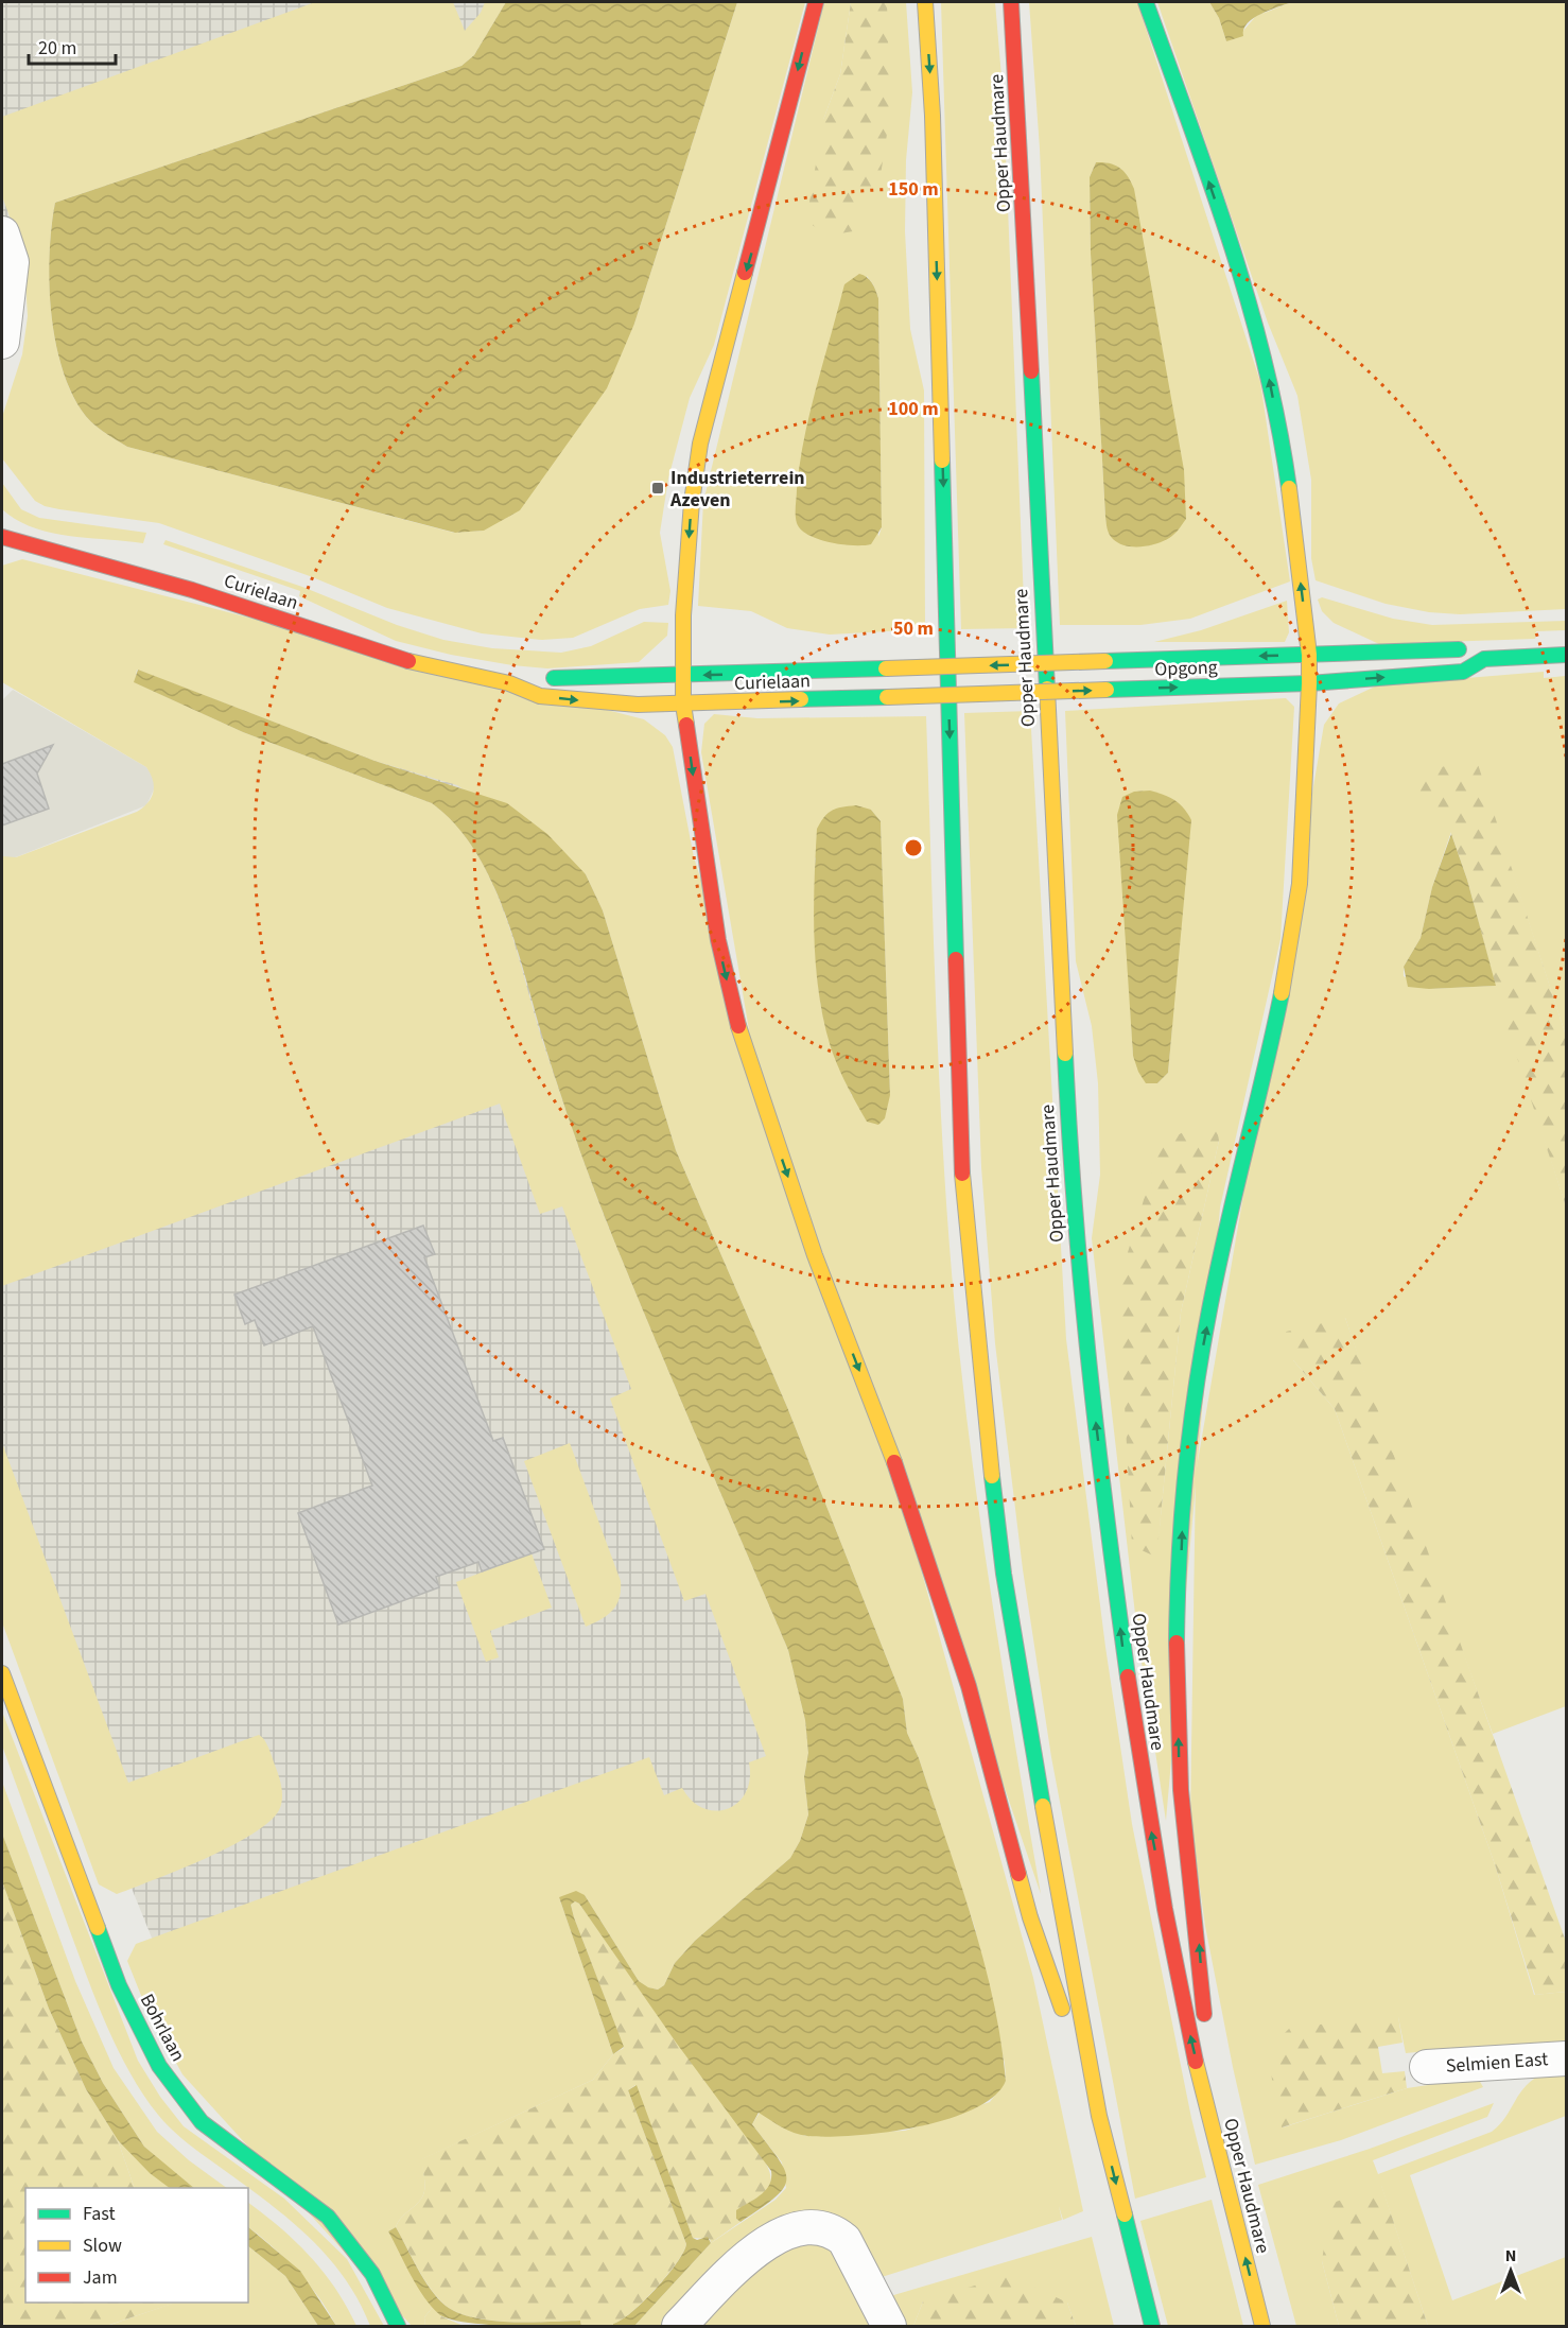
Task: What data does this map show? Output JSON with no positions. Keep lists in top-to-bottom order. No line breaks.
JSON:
{"streets":{"main road":["Opper Haudmare","Curielaan","Opgong","Bohrlaan"],"street":["Selmien East"]},"crossings":[["Curielaan","Opgong"]],"places":{"transit":["Industrieterrein Azeven"]},"legend":["Fast","Slow","Jam"],"scale_bar":"20 m","north":"top","rings":["150 m","100 m","50 m"]}
